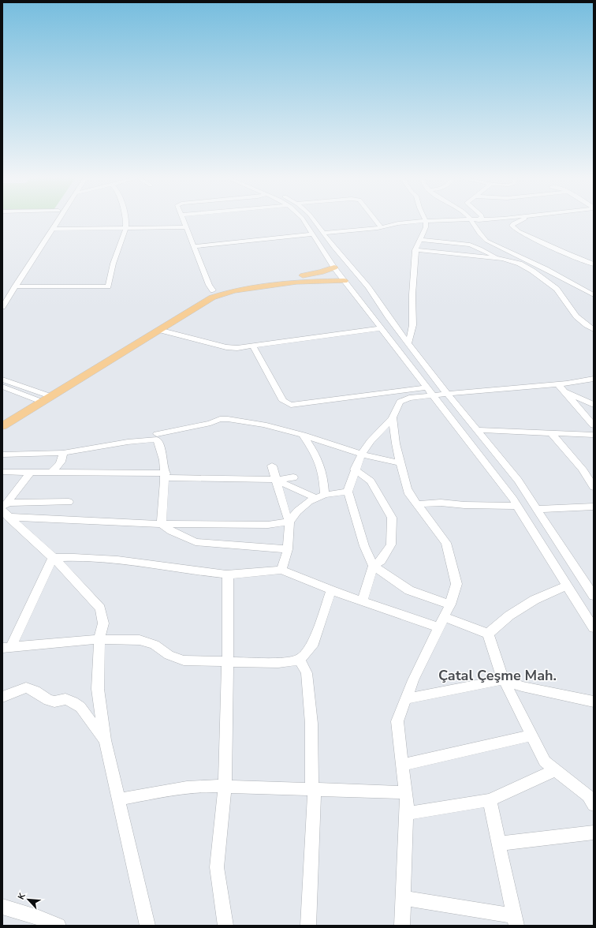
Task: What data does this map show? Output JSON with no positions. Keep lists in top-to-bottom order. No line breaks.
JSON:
{"districts":["Çatal Çeşme Mah."],"north":"top left"}
